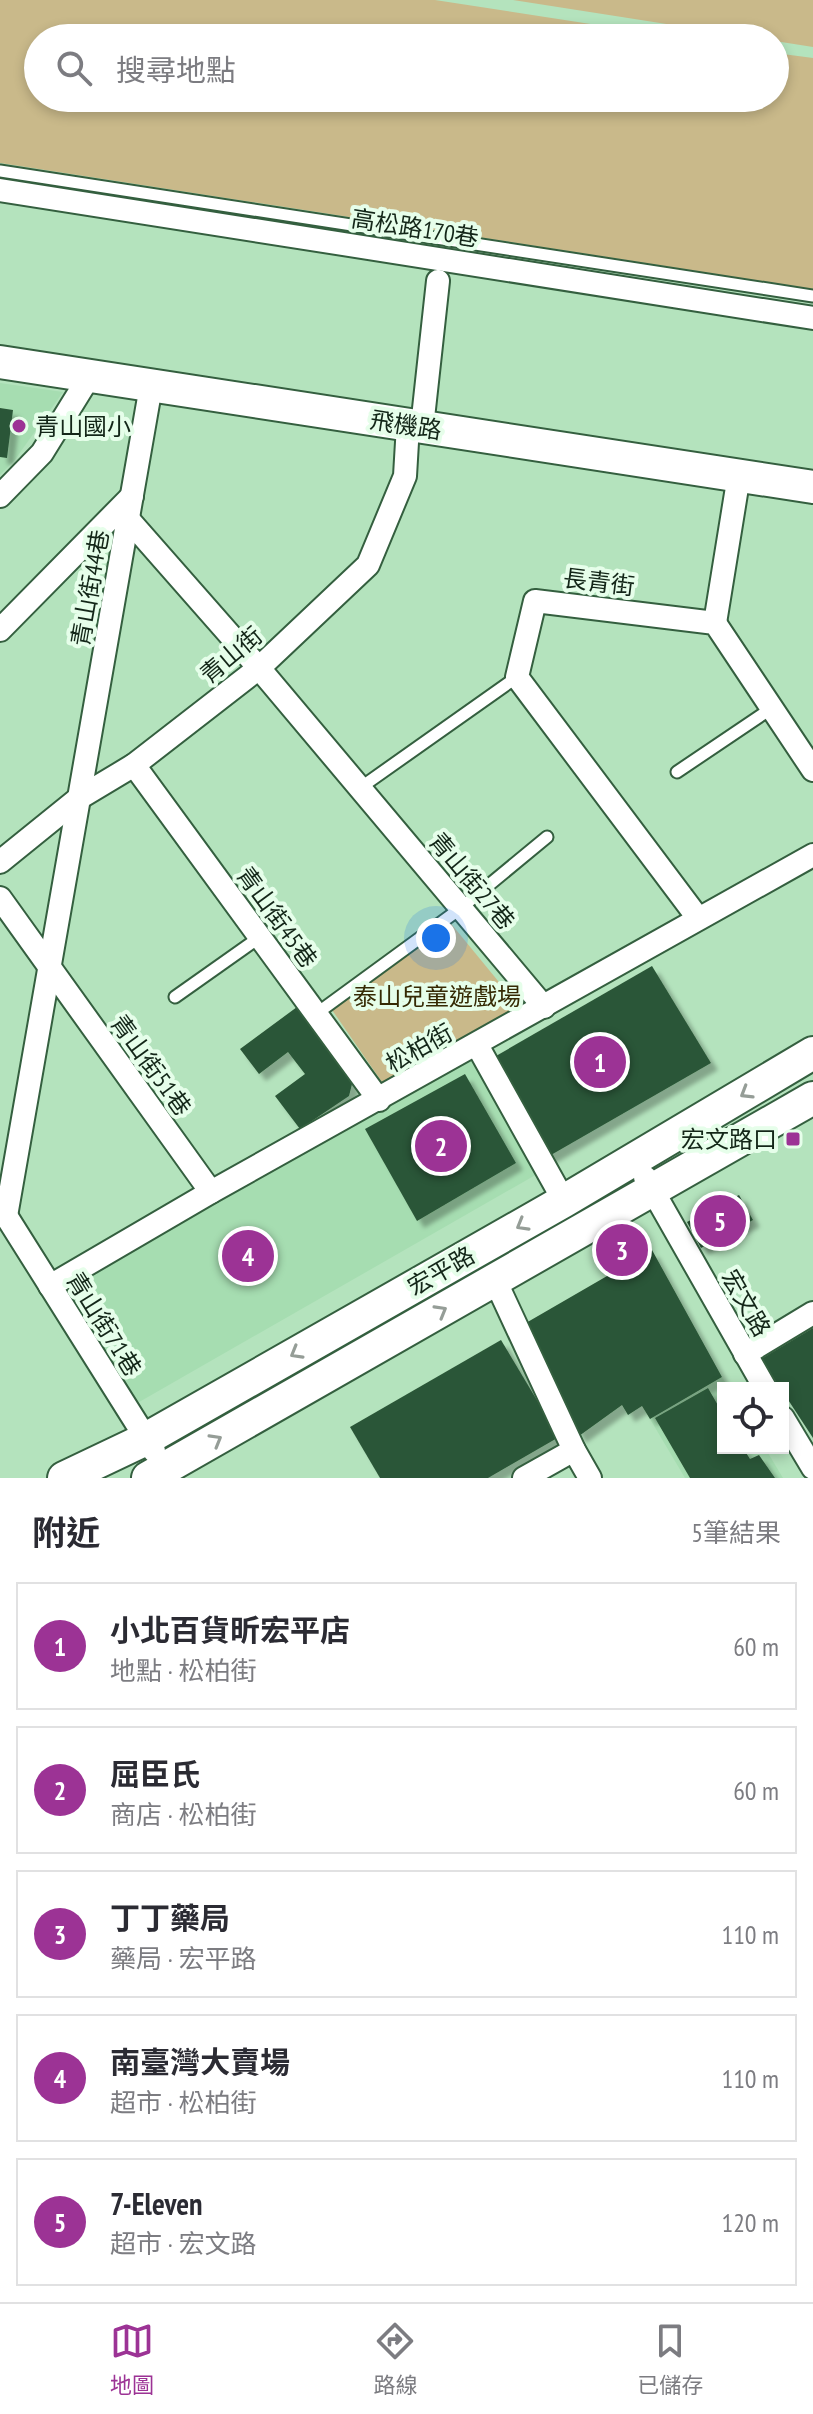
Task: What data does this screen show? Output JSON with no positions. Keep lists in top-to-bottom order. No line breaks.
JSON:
{"streets":{"street":["高松路170巷","飛機路","長青街","青山街44巷","青山街","青山街27巷","青山街45巷","松柏街","青山街51巷","宏平路","宏文路","青山街71巷"]},"crossings":[["飛機路","青山街44巷"],["飛機路","青山街"],["青山街44巷","青山街"],["青山街44巷","青山街27巷"],["青山街44巷","青山街51巷"],["青山街","青山街27巷"],["青山街","青山街45巷"],["青山街27巷","松柏街"],["青山街45巷","松柏街"],["松柏街","青山街51巷"],["松柏街","青山街71巷"],["宏平路","宏文路"],["宏平路","青山街71巷"]],"parks":["泰山兒童遊戲場"],"places":{"other":["青山國小"],"transit":["宏文路口"]},"page":{"search":"搜尋地點","pins":["1","2","5","3","4"],"heading":["附近","5筆結果"],"list":[{"mark":"1","name":"小北百貨昕宏平店","note":"地點 · 松柏街","value":"60 m"},{"mark":"2","name":"屈臣氏","note":"商店 · 松柏街","value":"60 m"},{"mark":"3","name":"丁丁藥局","note":"藥局 · 宏平路","value":"110 m"},{"mark":"4","name":"南臺灣大賣場","note":"超市 · 松柏街","value":"110 m"},{"mark":"5","name":"7-Eleven","note":"超市 · 宏文路","value":"120 m"}],"nav":["地圖","路線","已儲存"]}}
